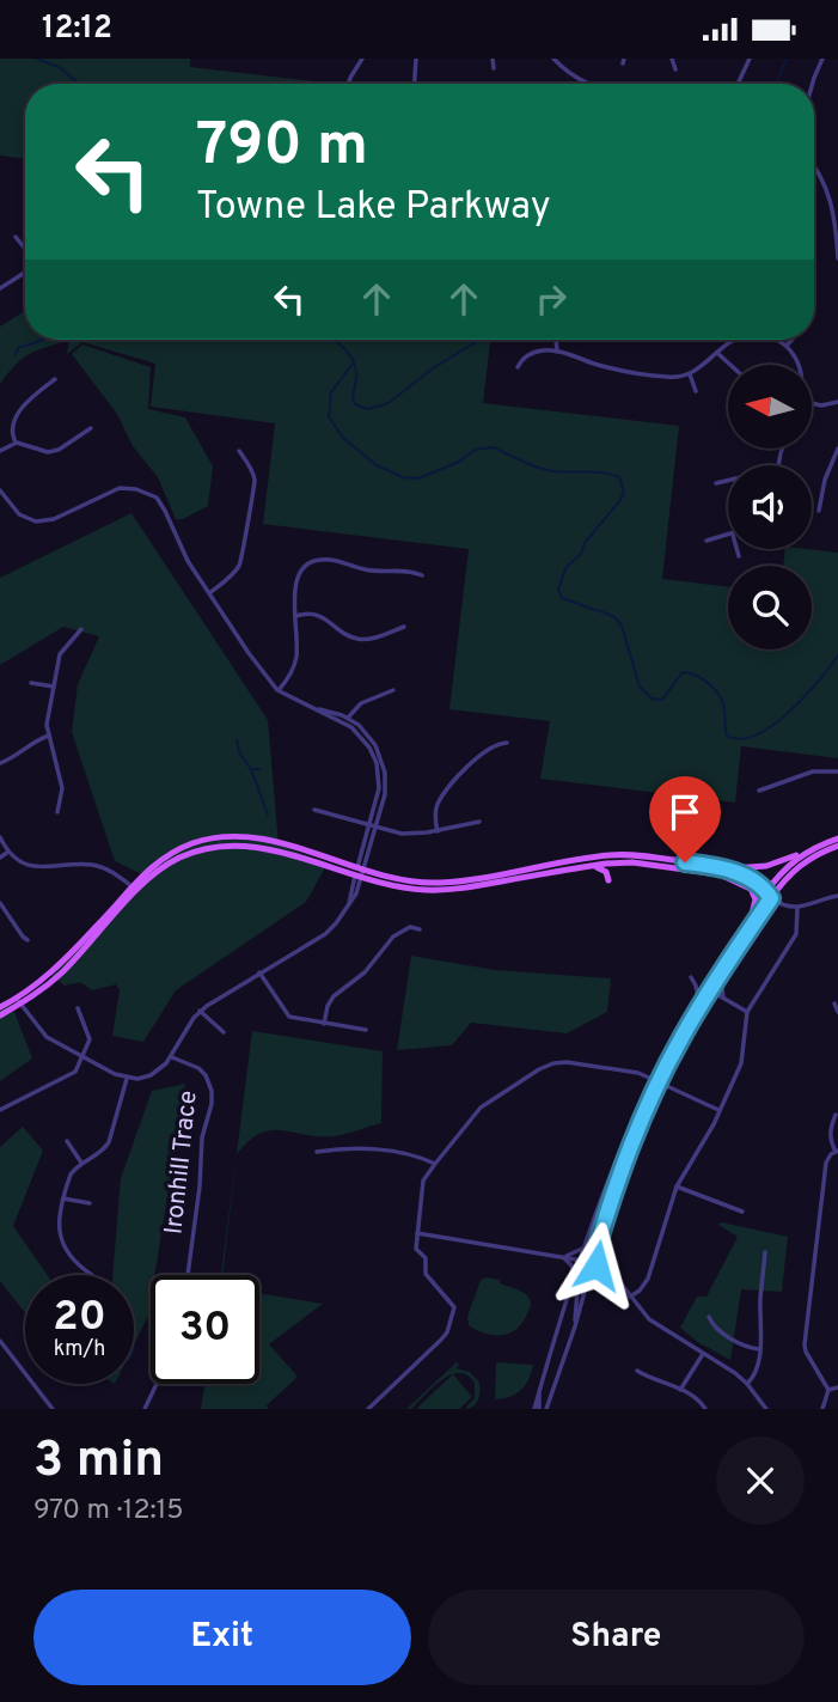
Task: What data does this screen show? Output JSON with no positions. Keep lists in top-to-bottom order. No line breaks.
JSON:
{"streets":{"street":["Ironhill Trace"]},"north":"left","page":{"status":"12:12","turn":["790 m","Towne Lake Parkway"],"speed":"20 km/h","limit":"30","heading":["3 min","970 m · 12:15"],"buttons":["Exit","Share"]}}
